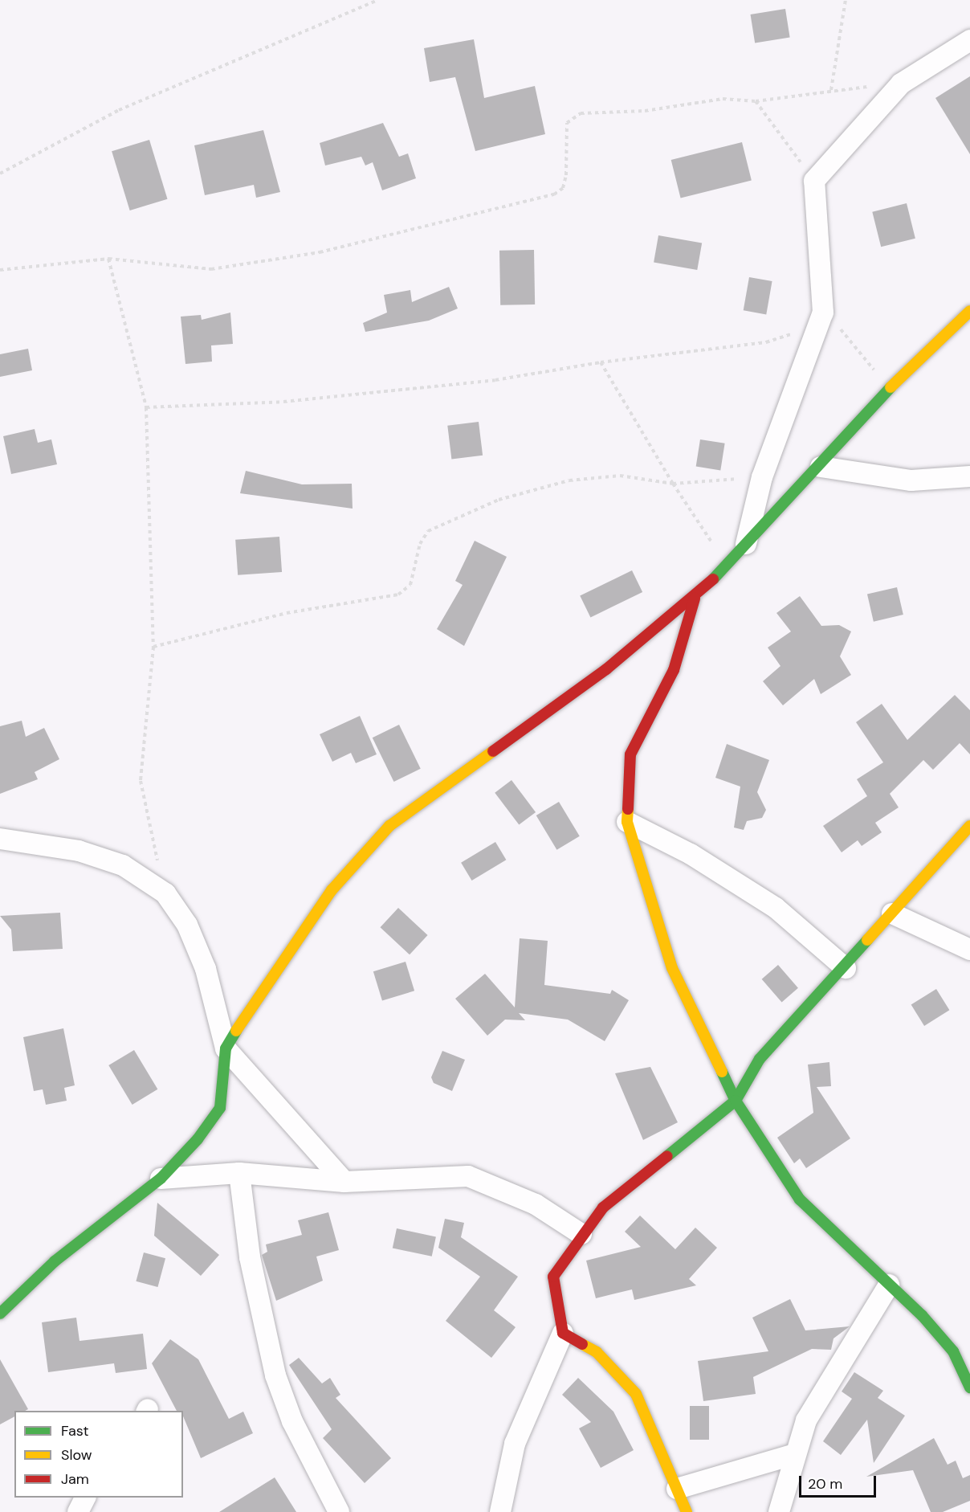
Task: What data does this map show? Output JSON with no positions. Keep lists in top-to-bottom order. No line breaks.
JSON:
{"legend":["Fast","Slow","Jam"],"scale_bar":"20 m"}
